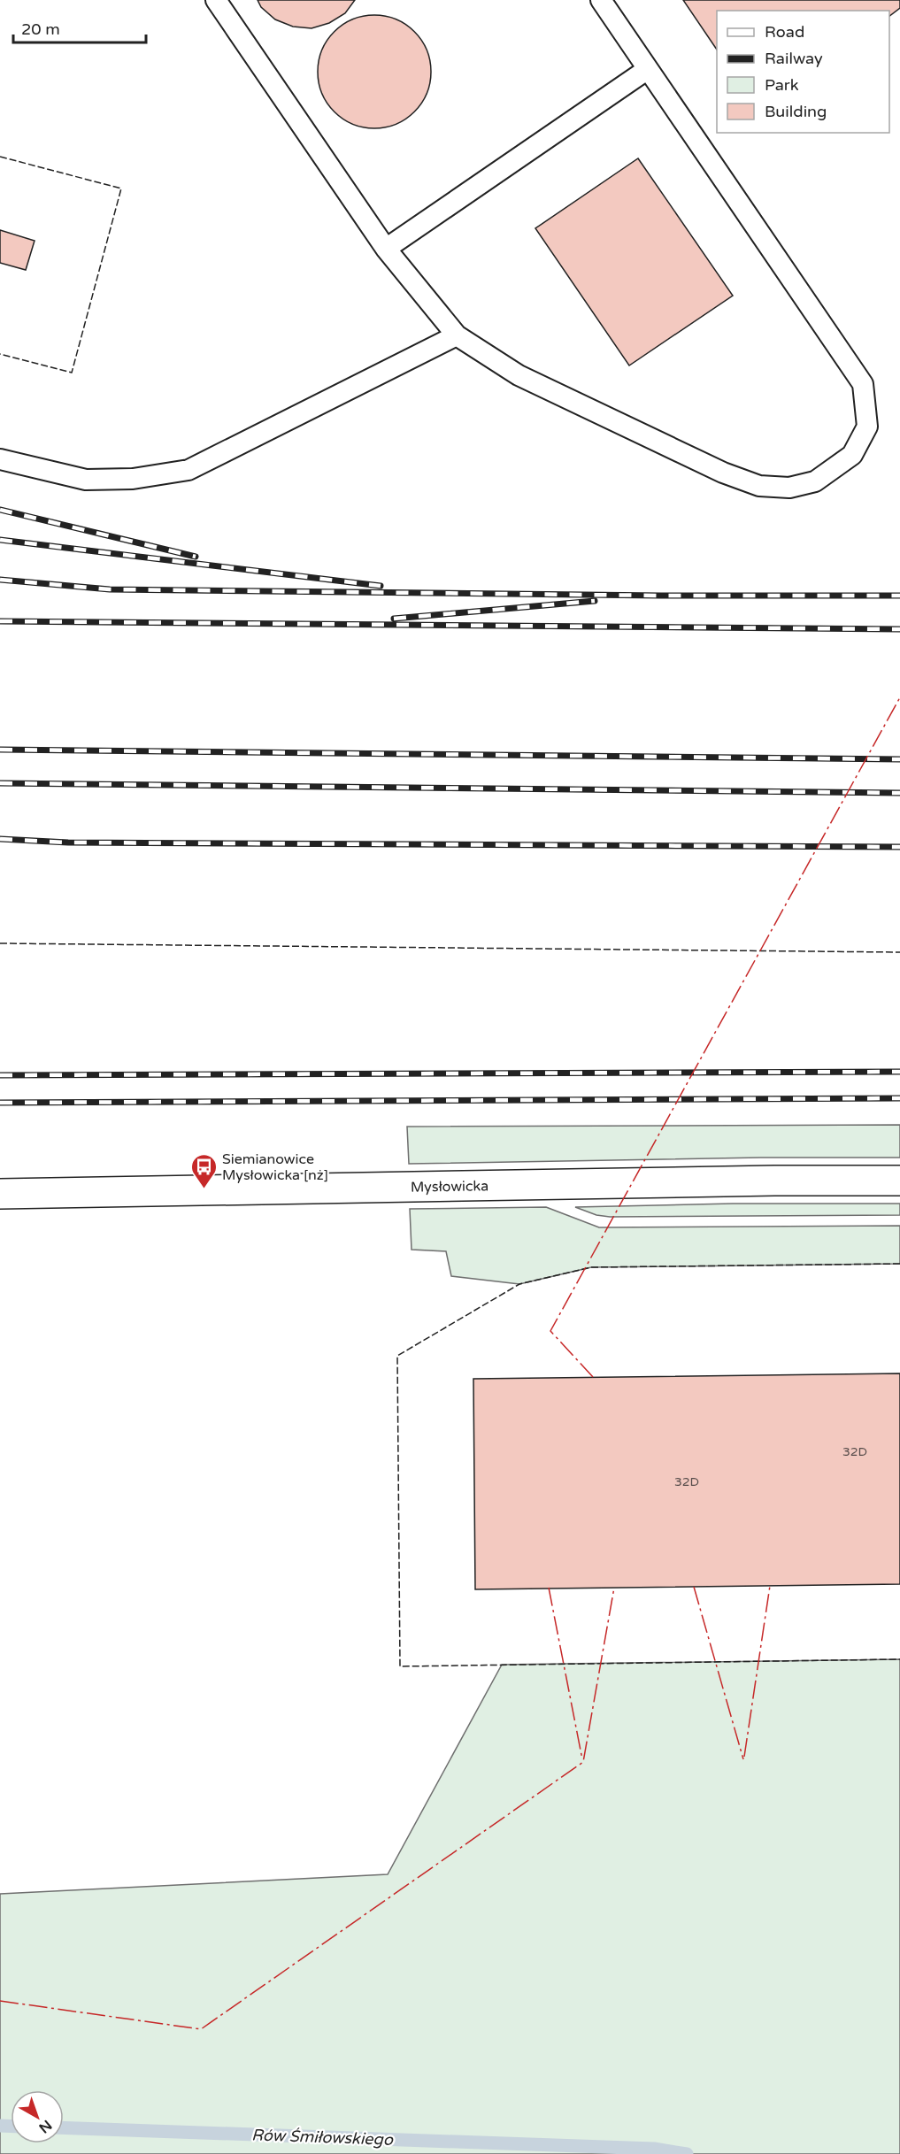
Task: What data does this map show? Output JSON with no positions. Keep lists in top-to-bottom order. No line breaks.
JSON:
{"streets":{"street":["Mysłowicka"]},"water":["Rów Śmiłowskiego"],"places":{"bus stop":["Siemianowice Mysłowicka [nż]"]},"house_numbers":["32D","32D"],"legend":["Road","Railway","Park","Building"],"scale_bar":"20 m","north":"bottom right"}
